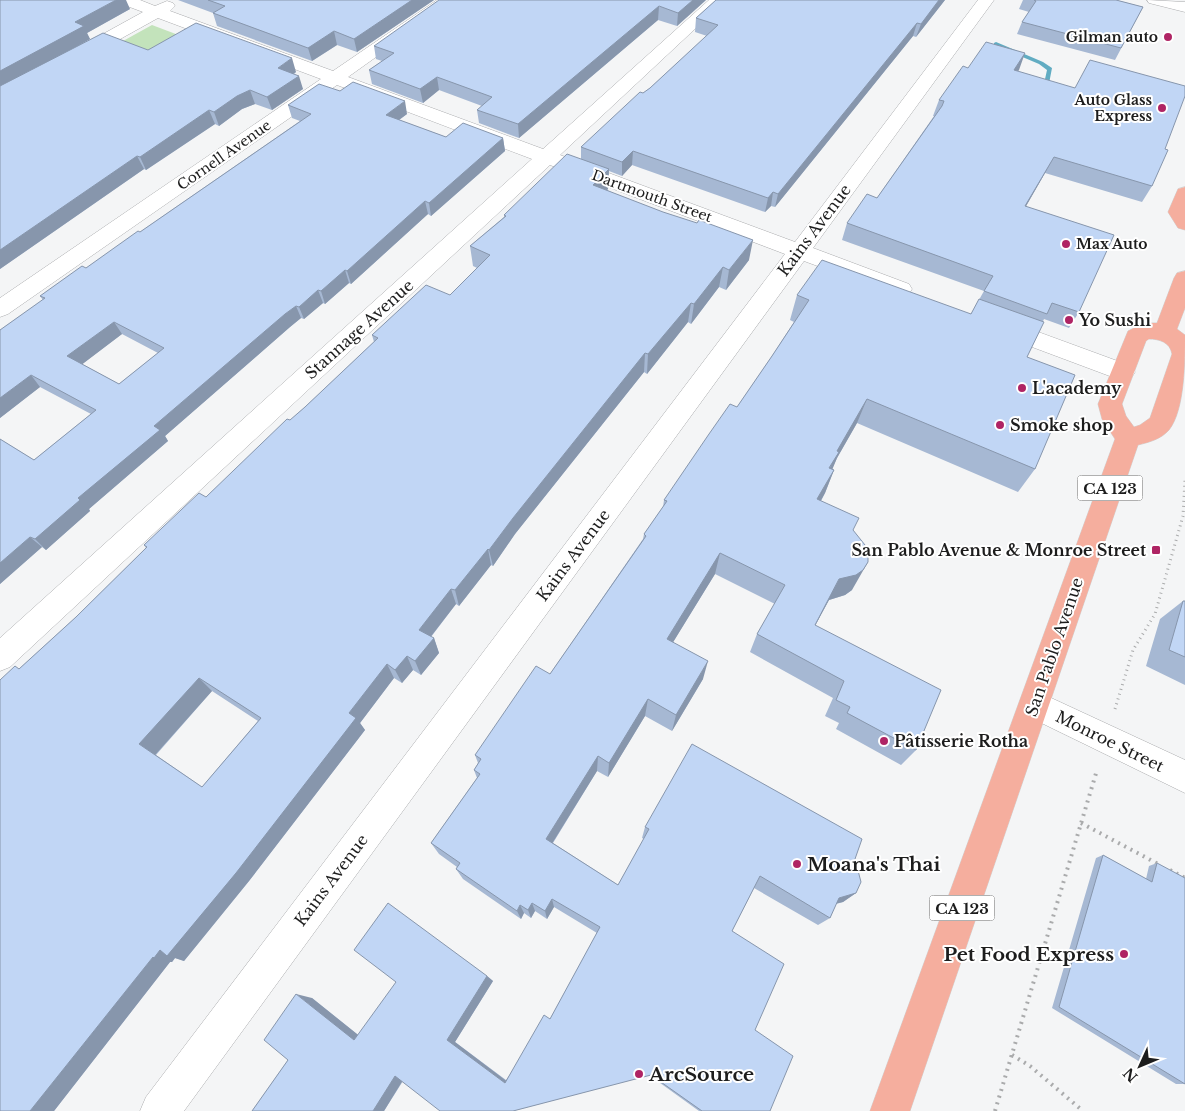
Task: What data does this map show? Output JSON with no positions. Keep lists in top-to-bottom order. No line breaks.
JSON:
{"streets":{"main road":["CA 123","San Pablo Avenue"],"street":["Cornell Avenue","Dartmouth Street","Kains Avenue","Stannage Avenue","Monroe Street"]},"crossings":[["Cornell Avenue","Dartmouth Street"],["Dartmouth Street","Kains Avenue"],["Dartmouth Street","Stannage Avenue"],["San Pablo Avenue","Monroe Street"]],"places":{"other":["Gilman auto","Auto Glass Express","Max Auto","Yo Sushi","L'academy","Smoke shop","Pâtisserie Rotha","Moana's Thai","Pet Food Express","ArcSource"],"transit":["San Pablo Avenue & Monroe Street"]},"north":"bottom left"}
